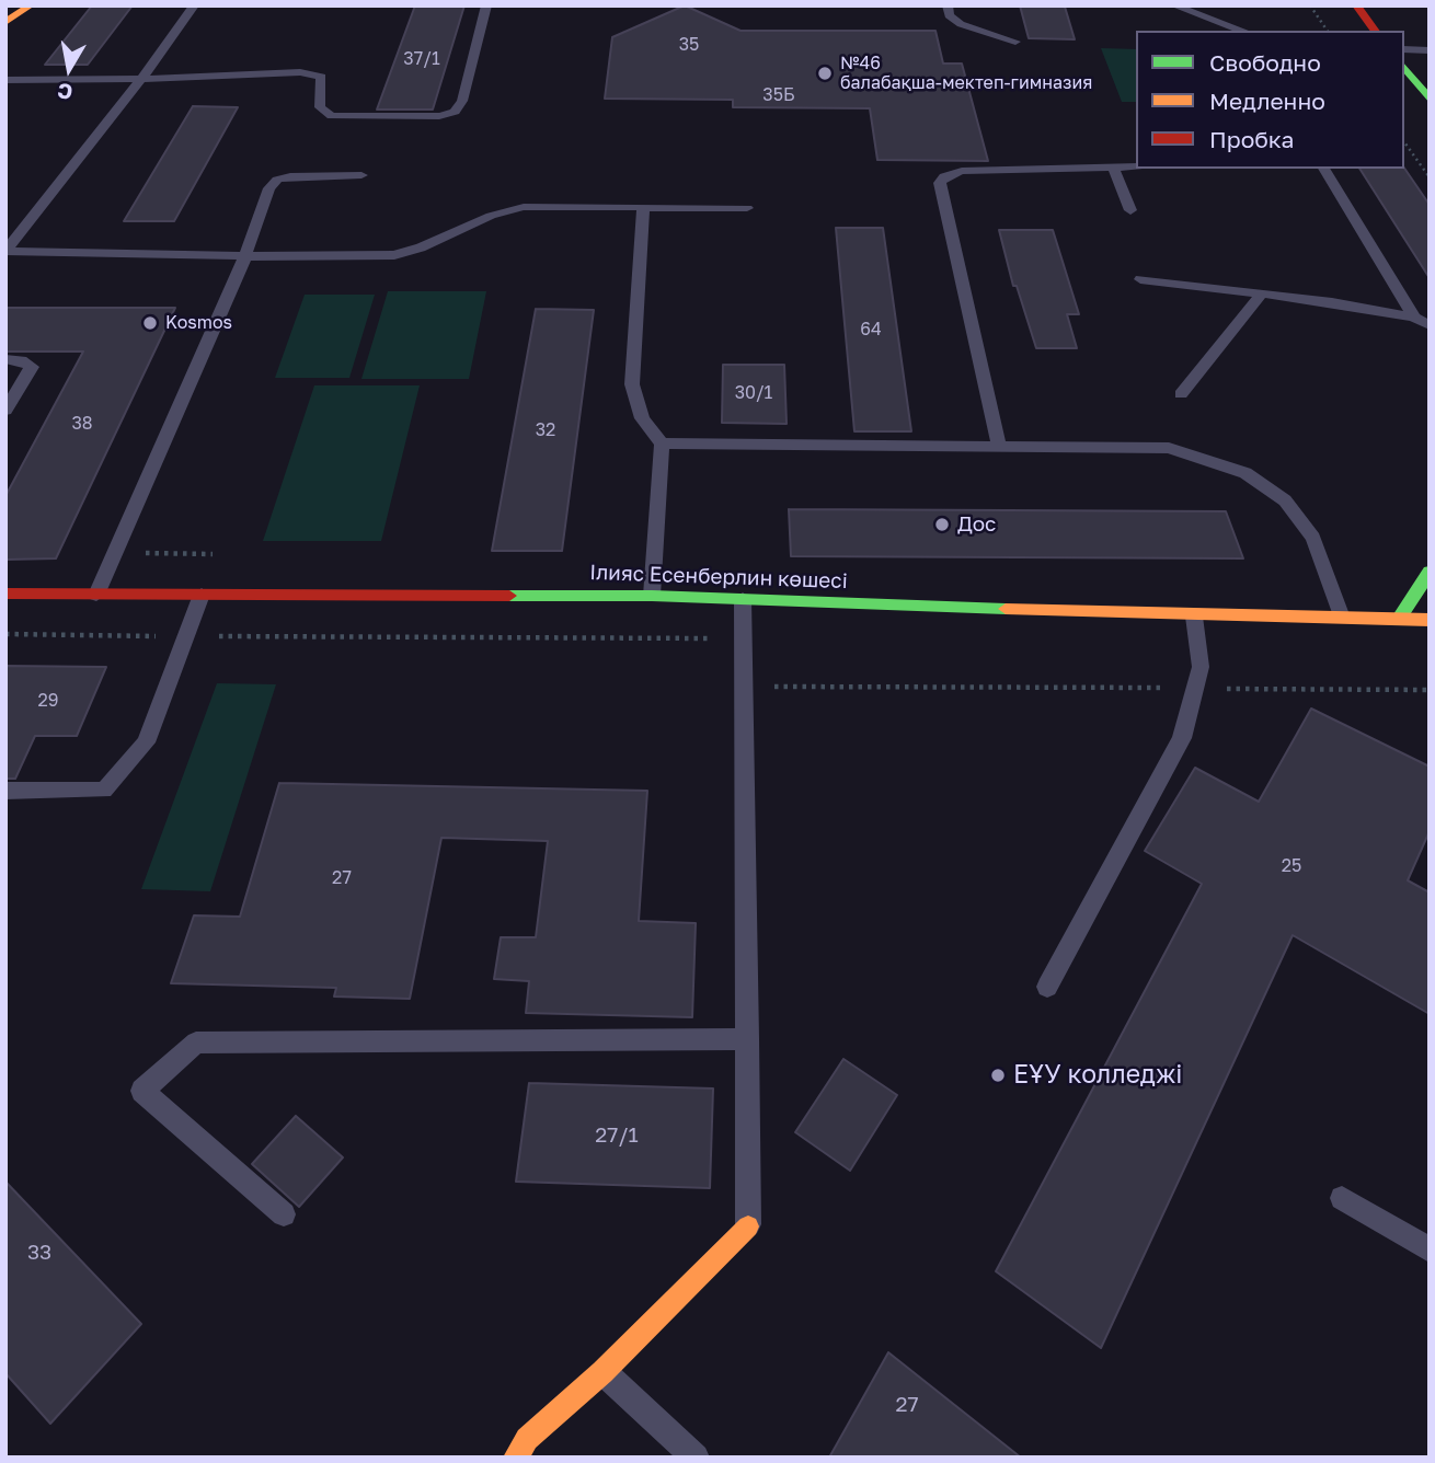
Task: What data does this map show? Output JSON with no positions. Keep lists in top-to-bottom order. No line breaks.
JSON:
{"streets":{"street":["Ілияс Есенберлин көшесі"]},"places":["№46 балабақша-мектеп-гимназия","Kosmos","Дос","ЕҰУ колледжі"],"house_numbers":["35","37/1","35Б","64","30/1","38","32","29","25","27","27/1","33","27"],"legend":["Свободно","Медленно","Пробка"],"north":"bottom"}
